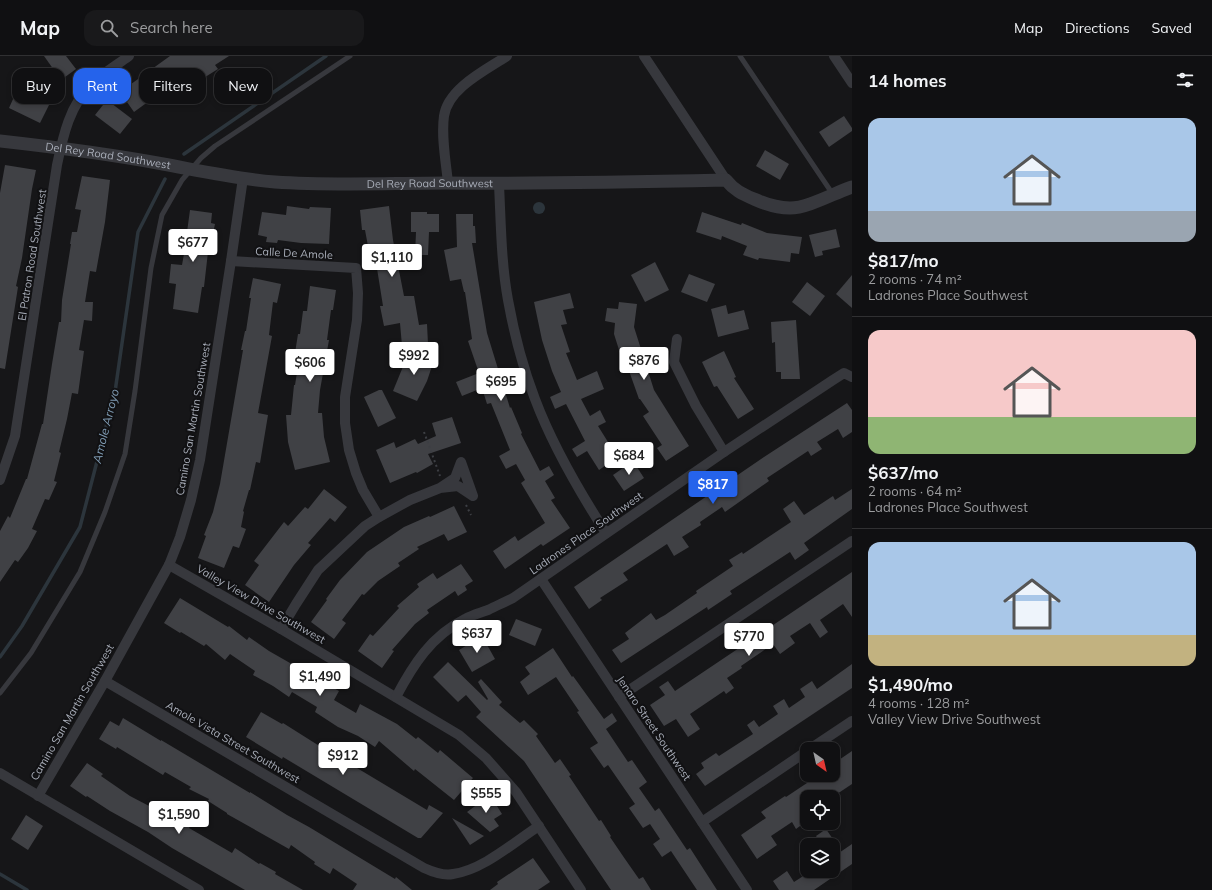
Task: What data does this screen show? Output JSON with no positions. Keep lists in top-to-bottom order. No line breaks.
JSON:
{"streets":{"street":["Del Rey Road Southwest","Calle De Amole","El Patron Road Southwest","Camino San Martin Southwest","Ladrones Place Southwest","Valley View Drive Southwest","Jenaro Street Southwest","Amole Vista Street Southwest"]},"crossings":[["Del Rey Road Southwest","El Patron Road Southwest"],["Del Rey Road Southwest","Camino San Martin Southwest"],["Calle De Amole","Camino San Martin Southwest"],["Camino San Martin Southwest","Valley View Drive Southwest"],["Camino San Martin Southwest","Amole Vista Street Southwest"],["Ladrones Place Southwest","Valley View Drive Southwest"],["Ladrones Place Southwest","Jenaro Street Southwest"],["Valley View Drive Southwest","Amole Vista Street Southwest"]],"water":["Amole Arroyo"],"north":"bottom right","page":{"header":"Map","search":"Search here","nav":["Map","Directions","Saved"],"heading":"14 homes","chip":["Buy","Rent","Filters","New"],"list":[{"name":"$817/mo","note":"2 rooms · 74 m² · Ladrones Place Southwest"},{"name":"$637/mo","note":"2 rooms · 64 m² · Ladrones Place Southwest"},{"name":"$1,490/mo","note":"4 rooms · 128 m² · Valley View Drive Southwest"}],"price":["$677","$1,110","$992","$876","$606","$695","$684","$817","$637","$770","$1,490","$912","$555","$1,590"]}}
